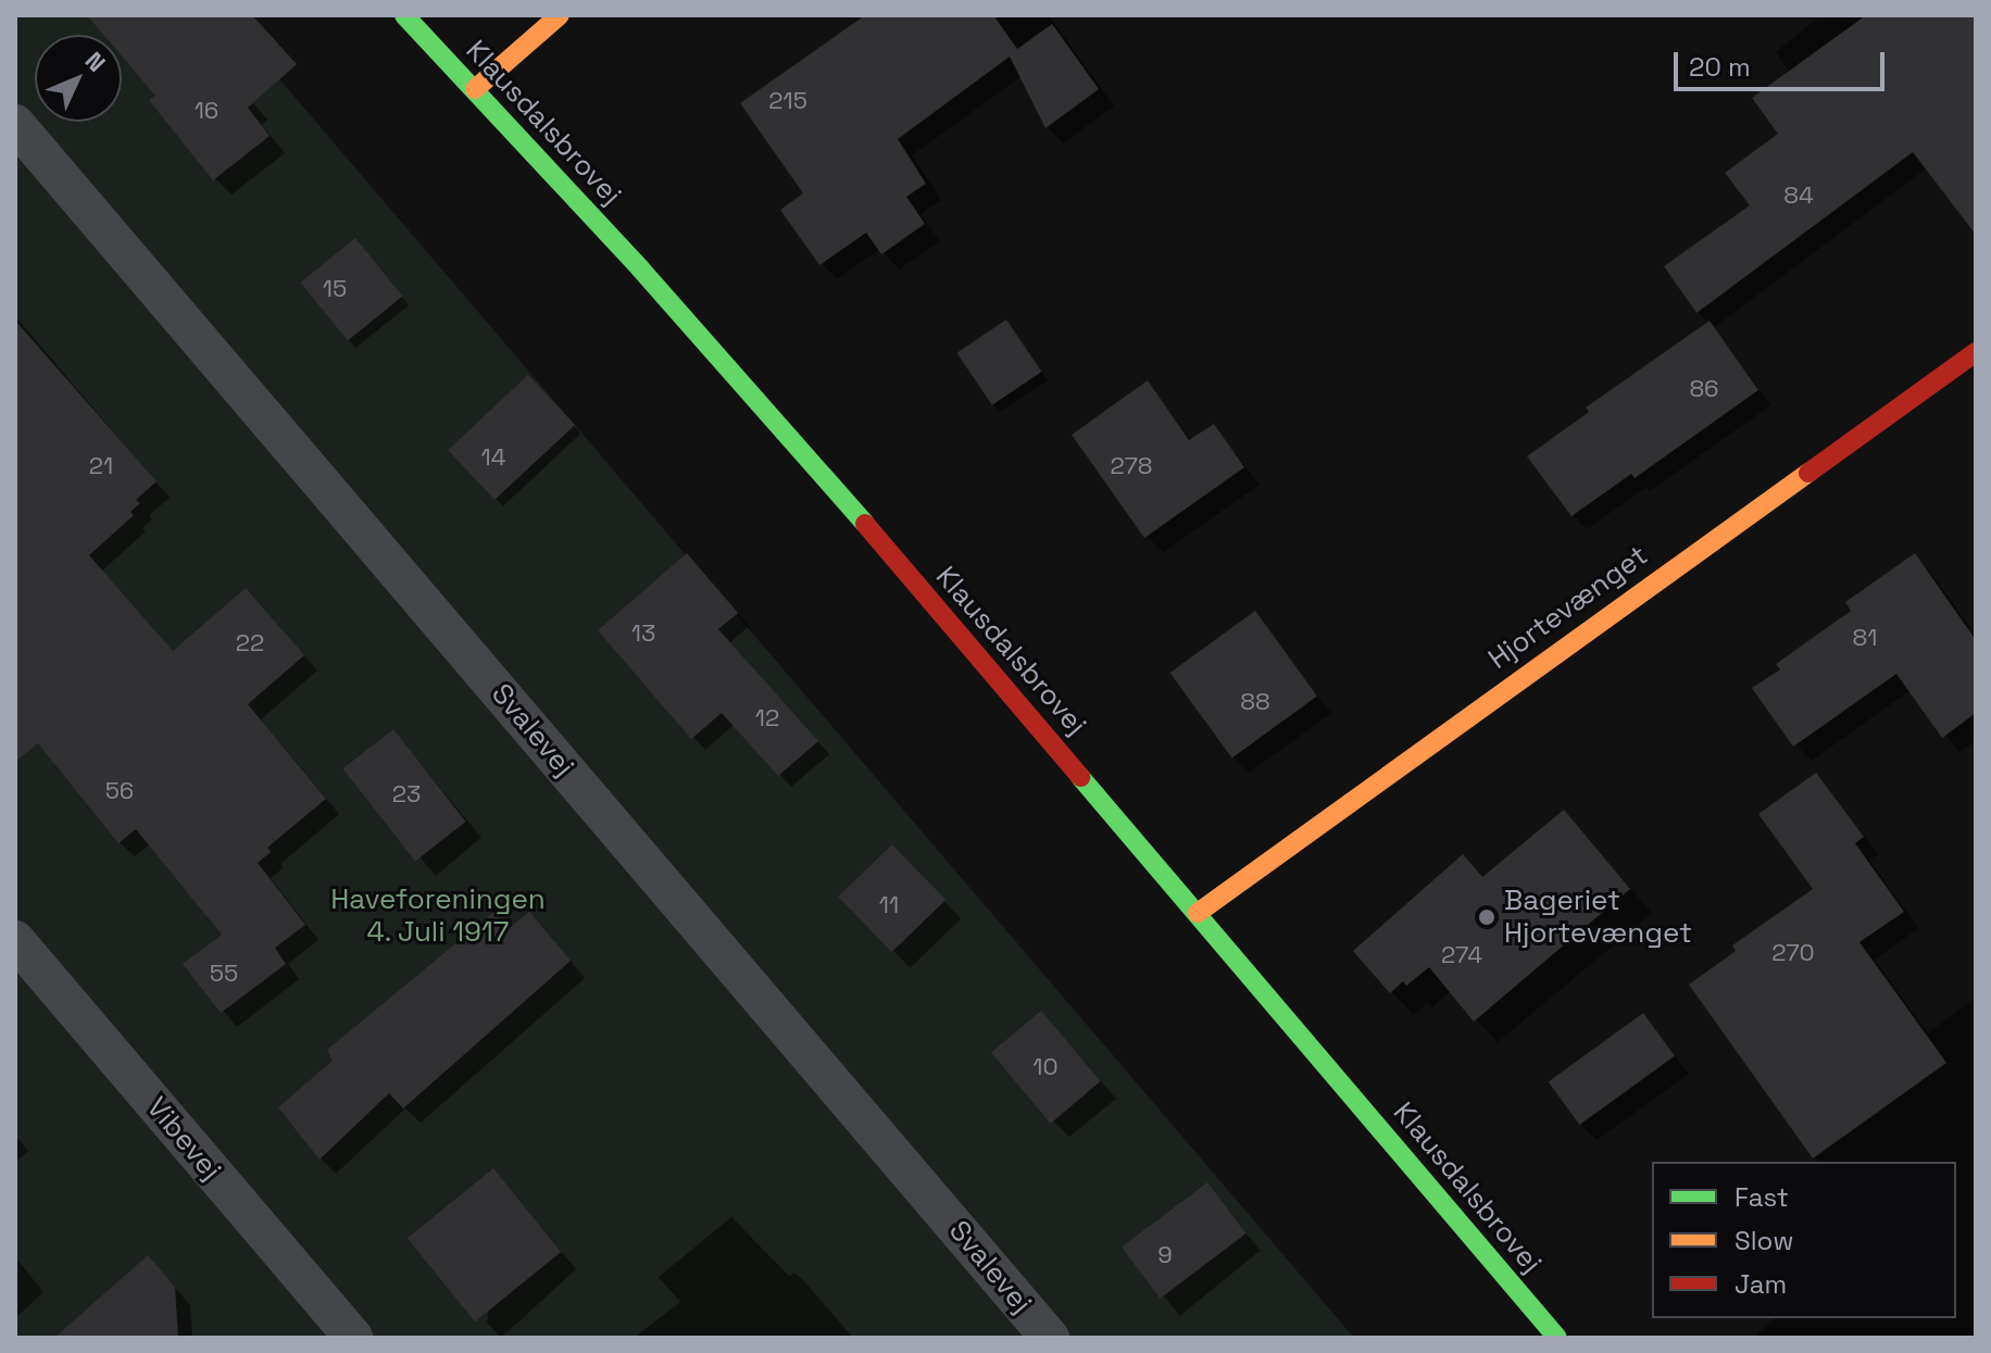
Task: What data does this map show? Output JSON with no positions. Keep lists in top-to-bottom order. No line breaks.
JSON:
{"streets":{"street":["Klausdalsbrovej","Hjortevænget"],"lane":["Svalevej","Vibevej"]},"crossings":[["Klausdalsbrovej","Hjortevænget"]],"parks":["Haveforeningen 4. Juli 1917"],"places":["Bageriet Hjortevænget"],"house_numbers":["215","16","84","15","86","14","21","278","13","81","22","88","12","56","23","11","270","274","55","10","9"],"legend":["Fast","Slow","Jam"],"scale_bar":"20 m","north":"top right"}
